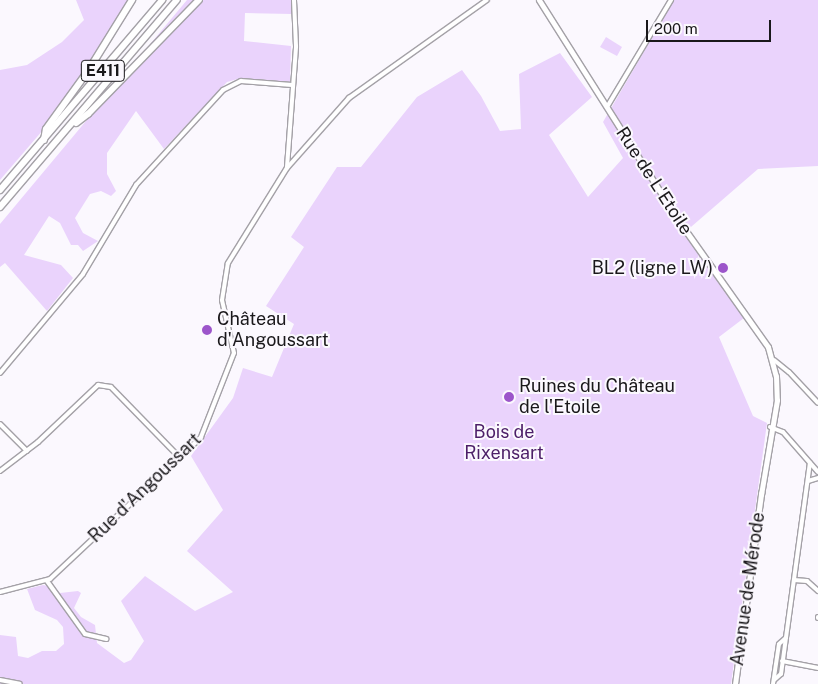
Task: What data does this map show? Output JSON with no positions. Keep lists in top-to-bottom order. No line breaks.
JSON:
{"streets":{"highway":["E411"],"street":["Rue de L'Etoile","Rue d'Angoussart","Avenue de Mérode"]},"crossings":[["Rue de L'Etoile","Avenue de Mérode"]],"parks":["Bois de Rixensart"],"places":["BL2 (ligne LW)","Château d'Angoussart","Ruines du Château de l'Etoile"],"scale_bar":"200 m"}
